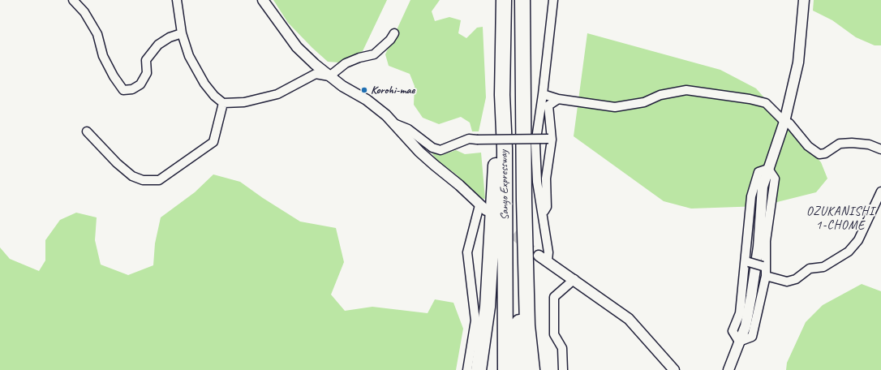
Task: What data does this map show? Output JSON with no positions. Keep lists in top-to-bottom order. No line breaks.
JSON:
{"streets":{"highway":["Sanyo Expressway"]},"districts":["OZUKANISHI 1-CHOME"],"places":["Korohi-mae"]}
